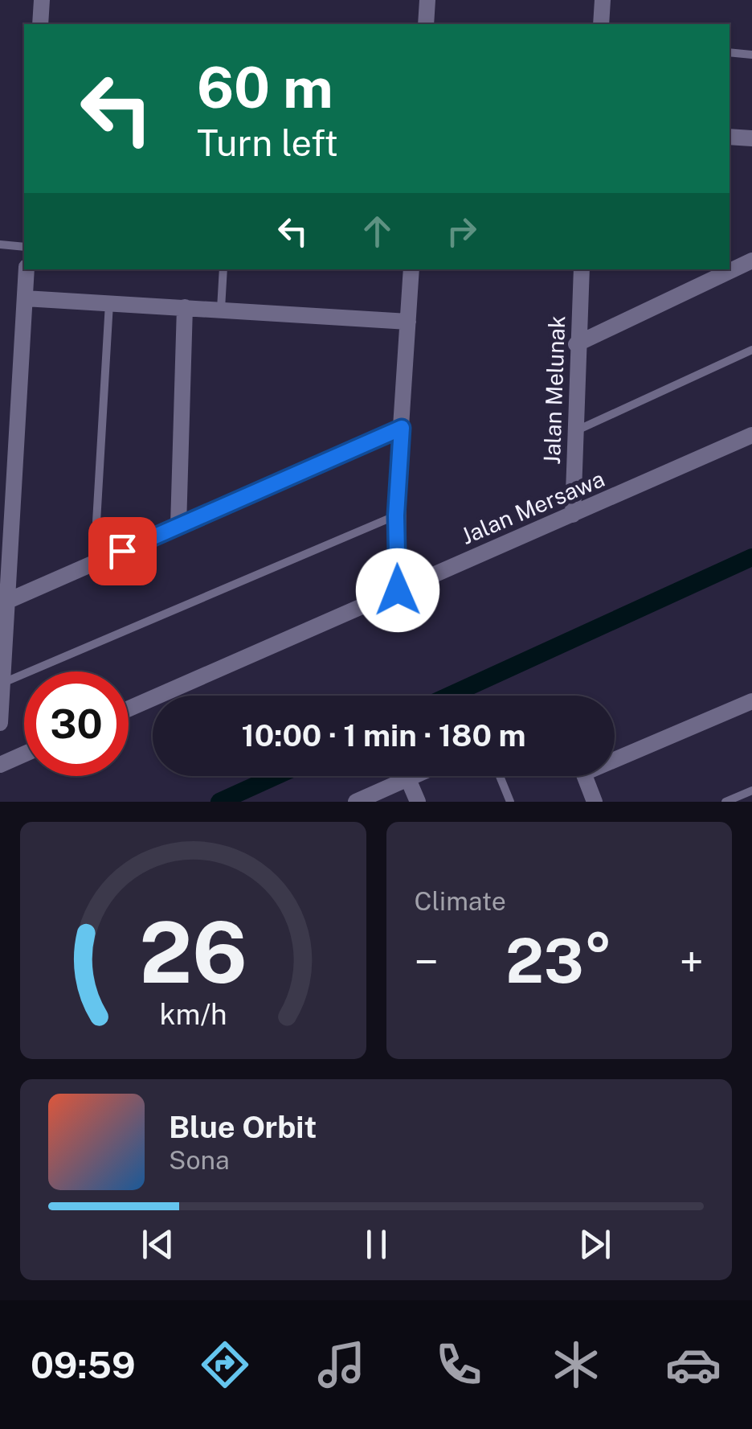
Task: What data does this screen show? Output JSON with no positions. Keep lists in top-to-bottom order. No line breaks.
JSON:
{"streets":{"street":["Jalan Melunak","Jalan Mersawa"]},"crossings":[["Jalan Melunak","Jalan Mersawa"]],"page":{"turn":["60 m","Turn left"],"limit":"30","trip":"10:00 · 1 min · 180 m","tile":"Climate","heat":["−","23°","+"],"song":["Blue Orbit","Sona"],"tabs":"09:59","gauge":["26","km/h"]}}
